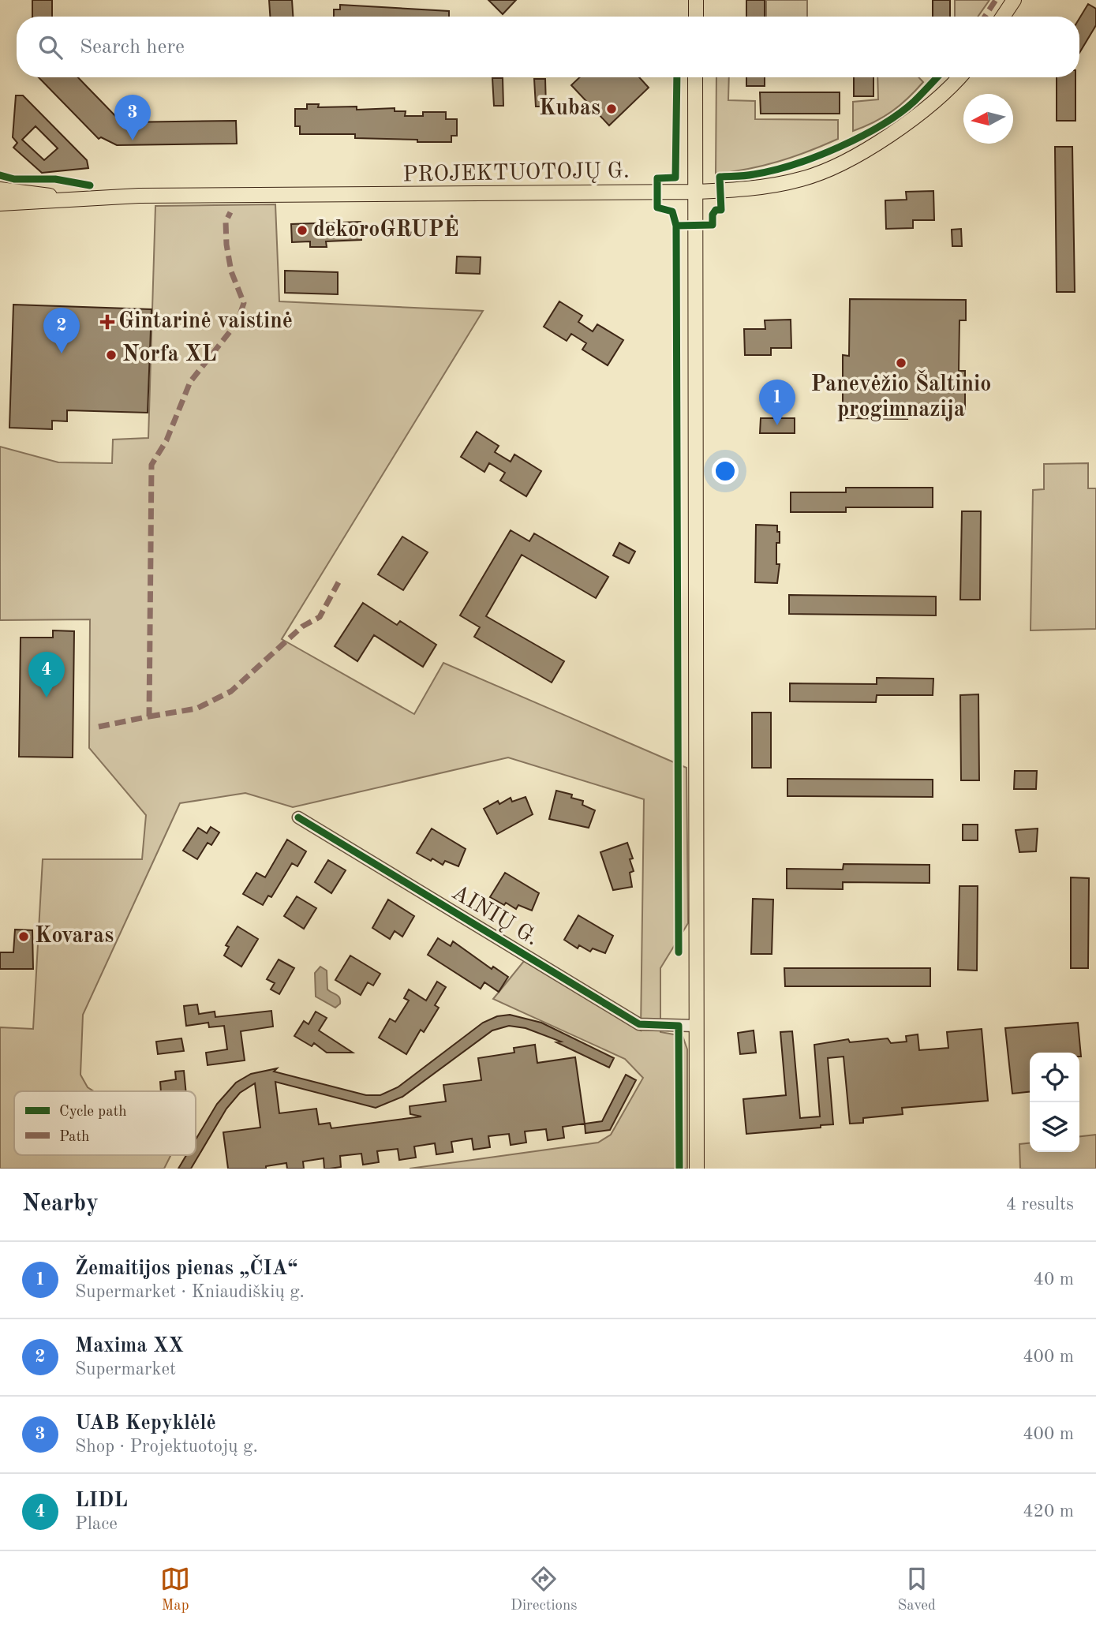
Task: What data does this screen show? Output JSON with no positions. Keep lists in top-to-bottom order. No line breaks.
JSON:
{"streets":{"main road":["PROJEKTUOTOJŲ G."],"street":["AINIŲ G."]},"places":{"other":["Kubas","dekoroGRUPĖ","Norfa XL","Panevėžio Šaltinio progimnazija","Kovaras"],"health":["Gintarinė vaistinė"]},"legend":["Cycle path","Path"],"north":"left","page":{"search":"Search here","pins":["3","2","1","4"],"heading":["Nearby","4 results"],"list":[{"mark":"1","name":"Žemaitijos pienas „ČIA“","note":"Supermarket · Kniaudiškių g.","value":"40 m"},{"mark":"2","name":"Maxima XX","note":"Supermarket","value":"400 m"},{"mark":"3","name":"UAB Kepyklėlė","note":"Shop · Projektuotojų g.","value":"400 m"},{"mark":"4","name":"LIDL","note":"Place","value":"420 m"}],"nav":["Map","Directions","Saved"]}}
